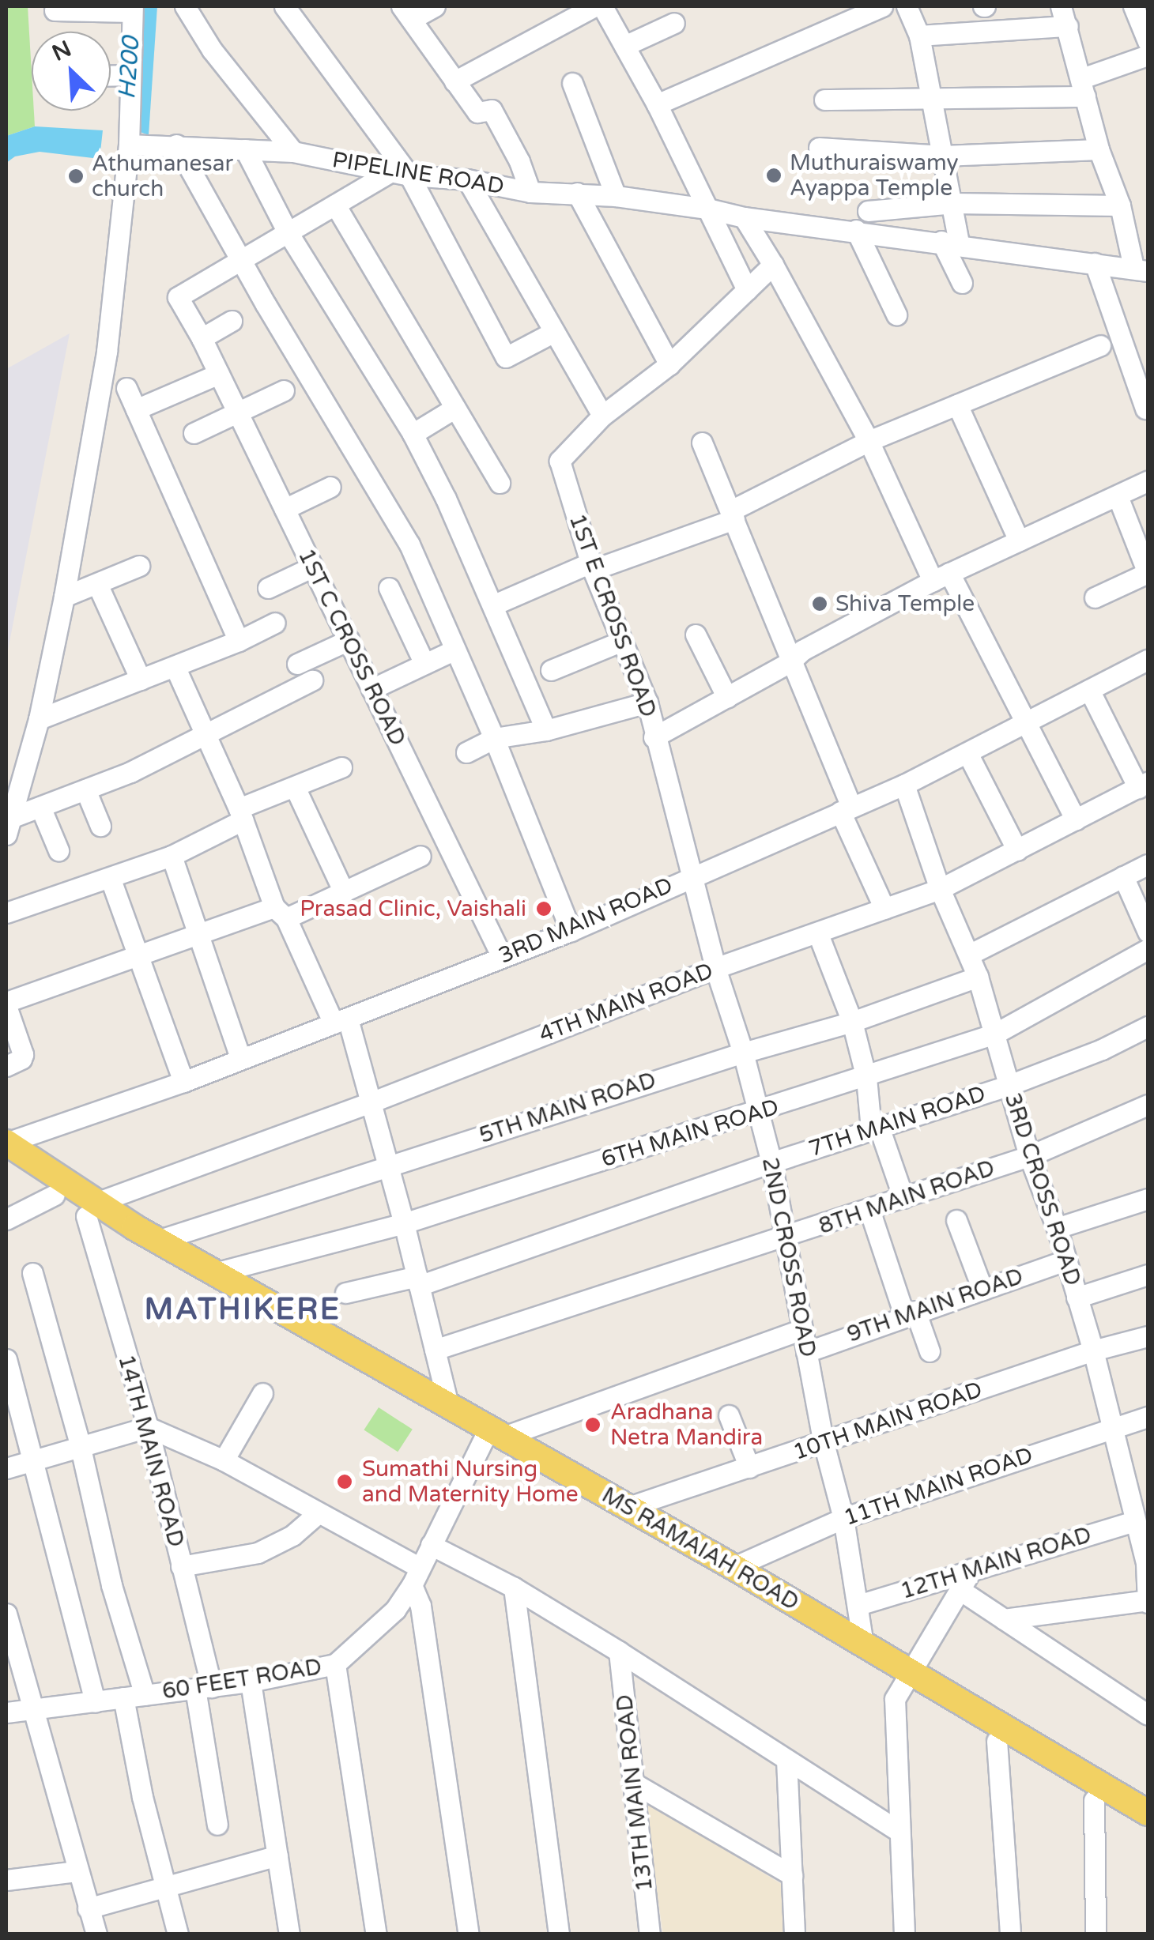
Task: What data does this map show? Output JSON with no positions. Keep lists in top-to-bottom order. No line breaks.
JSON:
{"streets":{"main road":["MS RAMAIAH ROAD"],"street":["PIPELINE ROAD","1ST E CROSS ROAD","1ST C CROSS ROAD","3RD MAIN ROAD","4TH MAIN ROAD","5TH MAIN ROAD","7TH MAIN ROAD","6TH MAIN ROAD","3RD CROSS ROAD","8TH MAIN ROAD","2ND CROSS ROAD","9TH MAIN ROAD","10TH MAIN ROAD","14TH MAIN ROAD","11TH MAIN ROAD","12TH MAIN ROAD","60 FEET ROAD","13TH MAIN ROAD"]},"crossings":[["1ST E CROSS ROAD","3RD MAIN ROAD"],["1ST E CROSS ROAD","2ND CROSS ROAD"],["1ST C CROSS ROAD","3RD MAIN ROAD"],["3RD MAIN ROAD","3RD CROSS ROAD"],["3RD MAIN ROAD","2ND CROSS ROAD"],["3RD MAIN ROAD","MS RAMAIAH ROAD"],["4TH MAIN ROAD","3RD CROSS ROAD"],["4TH MAIN ROAD","2ND CROSS ROAD"],["4TH MAIN ROAD","14TH MAIN ROAD"],["4TH MAIN ROAD","MS RAMAIAH ROAD"],["5TH MAIN ROAD","3RD CROSS ROAD"],["5TH MAIN ROAD","2ND CROSS ROAD"],["5TH MAIN ROAD","MS RAMAIAH ROAD"],["7TH MAIN ROAD","3RD CROSS ROAD"],["7TH MAIN ROAD","2ND CROSS ROAD"],["6TH MAIN ROAD","3RD CROSS ROAD"],["6TH MAIN ROAD","2ND CROSS ROAD"],["6TH MAIN ROAD","MS RAMAIAH ROAD"],["3RD CROSS ROAD","8TH MAIN ROAD"],["3RD CROSS ROAD","9TH MAIN ROAD"],["3RD CROSS ROAD","10TH MAIN ROAD"],["3RD CROSS ROAD","11TH MAIN ROAD"],["3RD CROSS ROAD","12TH MAIN ROAD"],["8TH MAIN ROAD","2ND CROSS ROAD"],["2ND CROSS ROAD","9TH MAIN ROAD"],["2ND CROSS ROAD","10TH MAIN ROAD"],["2ND CROSS ROAD","11TH MAIN ROAD"],["2ND CROSS ROAD","MS RAMAIAH ROAD"],["2ND CROSS ROAD","12TH MAIN ROAD"],["10TH MAIN ROAD","MS RAMAIAH ROAD"],["14TH MAIN ROAD","MS RAMAIAH ROAD"],["14TH MAIN ROAD","60 FEET ROAD"],["11TH MAIN ROAD","MS RAMAIAH ROAD"],["MS RAMAIAH ROAD","60 FEET ROAD"]],"districts":["MATHIKERE"],"water":["H200"],"places":["Muthuraiswamy Ayappa Temple","Athumanesar church","Shiva Temple","Prasad Clinic, Vaishali","Aradhana Netra Mandira","Sumathi Nursing and Maternity Home"],"north":"top left"}
